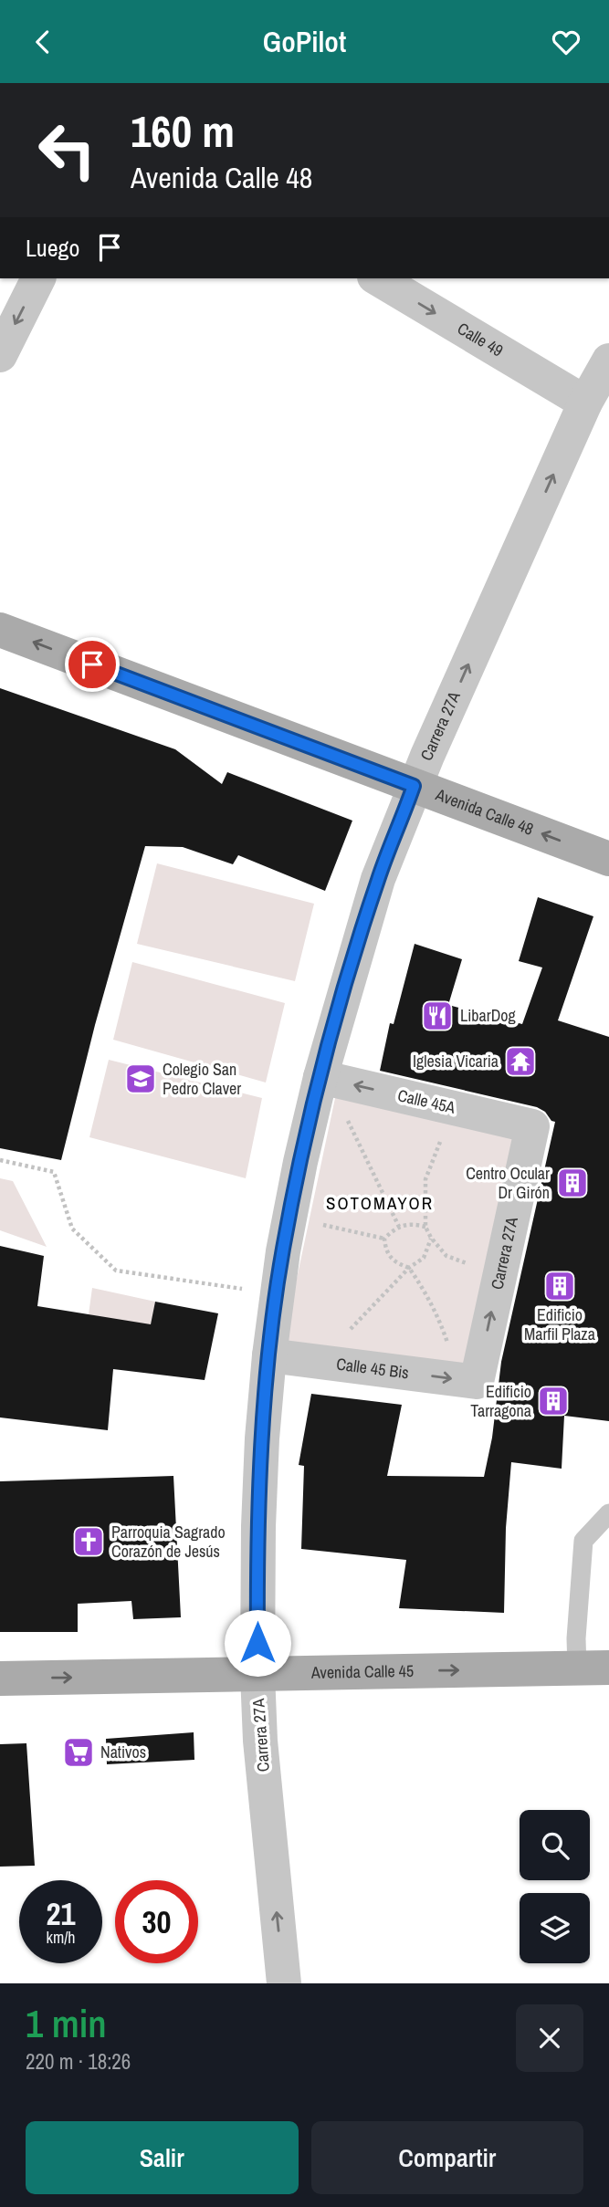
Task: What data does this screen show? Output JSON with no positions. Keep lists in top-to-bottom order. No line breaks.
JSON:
{"streets":{"main road":["Avenida Calle 48","Avenida Calle 45"],"street":["Calle 49","Carrera 27A","Calle 45A","Calle 45 Bis"]},"crossings":[["Calle 49","Carrera 27A"],["Carrera 27A","Avenida Calle 48"],["Carrera 27A","Calle 45A"],["Carrera 27A","Calle 45 Bis"],["Carrera 27A","Avenida Calle 45"]],"one_way":["Calle 49","Carrera 27A","Avenida Calle 48","Calle 45A","Calle 45 Bis","Avenida Calle 45"],"districts":["SOTOMAYOR"],"places":{"restaurant":["LibarDog"],"temple":["Iglesia Vicaria"],"school or university":["Colegio San Pedro Claver"],"building":["Centro Ocular Dr Girón","Edificio Marfil Plaza","Edificio Tarragona"],"church":["Parroquia Sagrado Corazón de Jesús"],"supermarket":["Nativos"]},"page":{"header":"GoPilot","turn":["160 m","Avenida Calle 48"],"then":"Luego","speed":"21 km/h","limit":"30","heading":["1 min","220 m · 18:26"],"buttons":["Salir","Compartir"]}}
